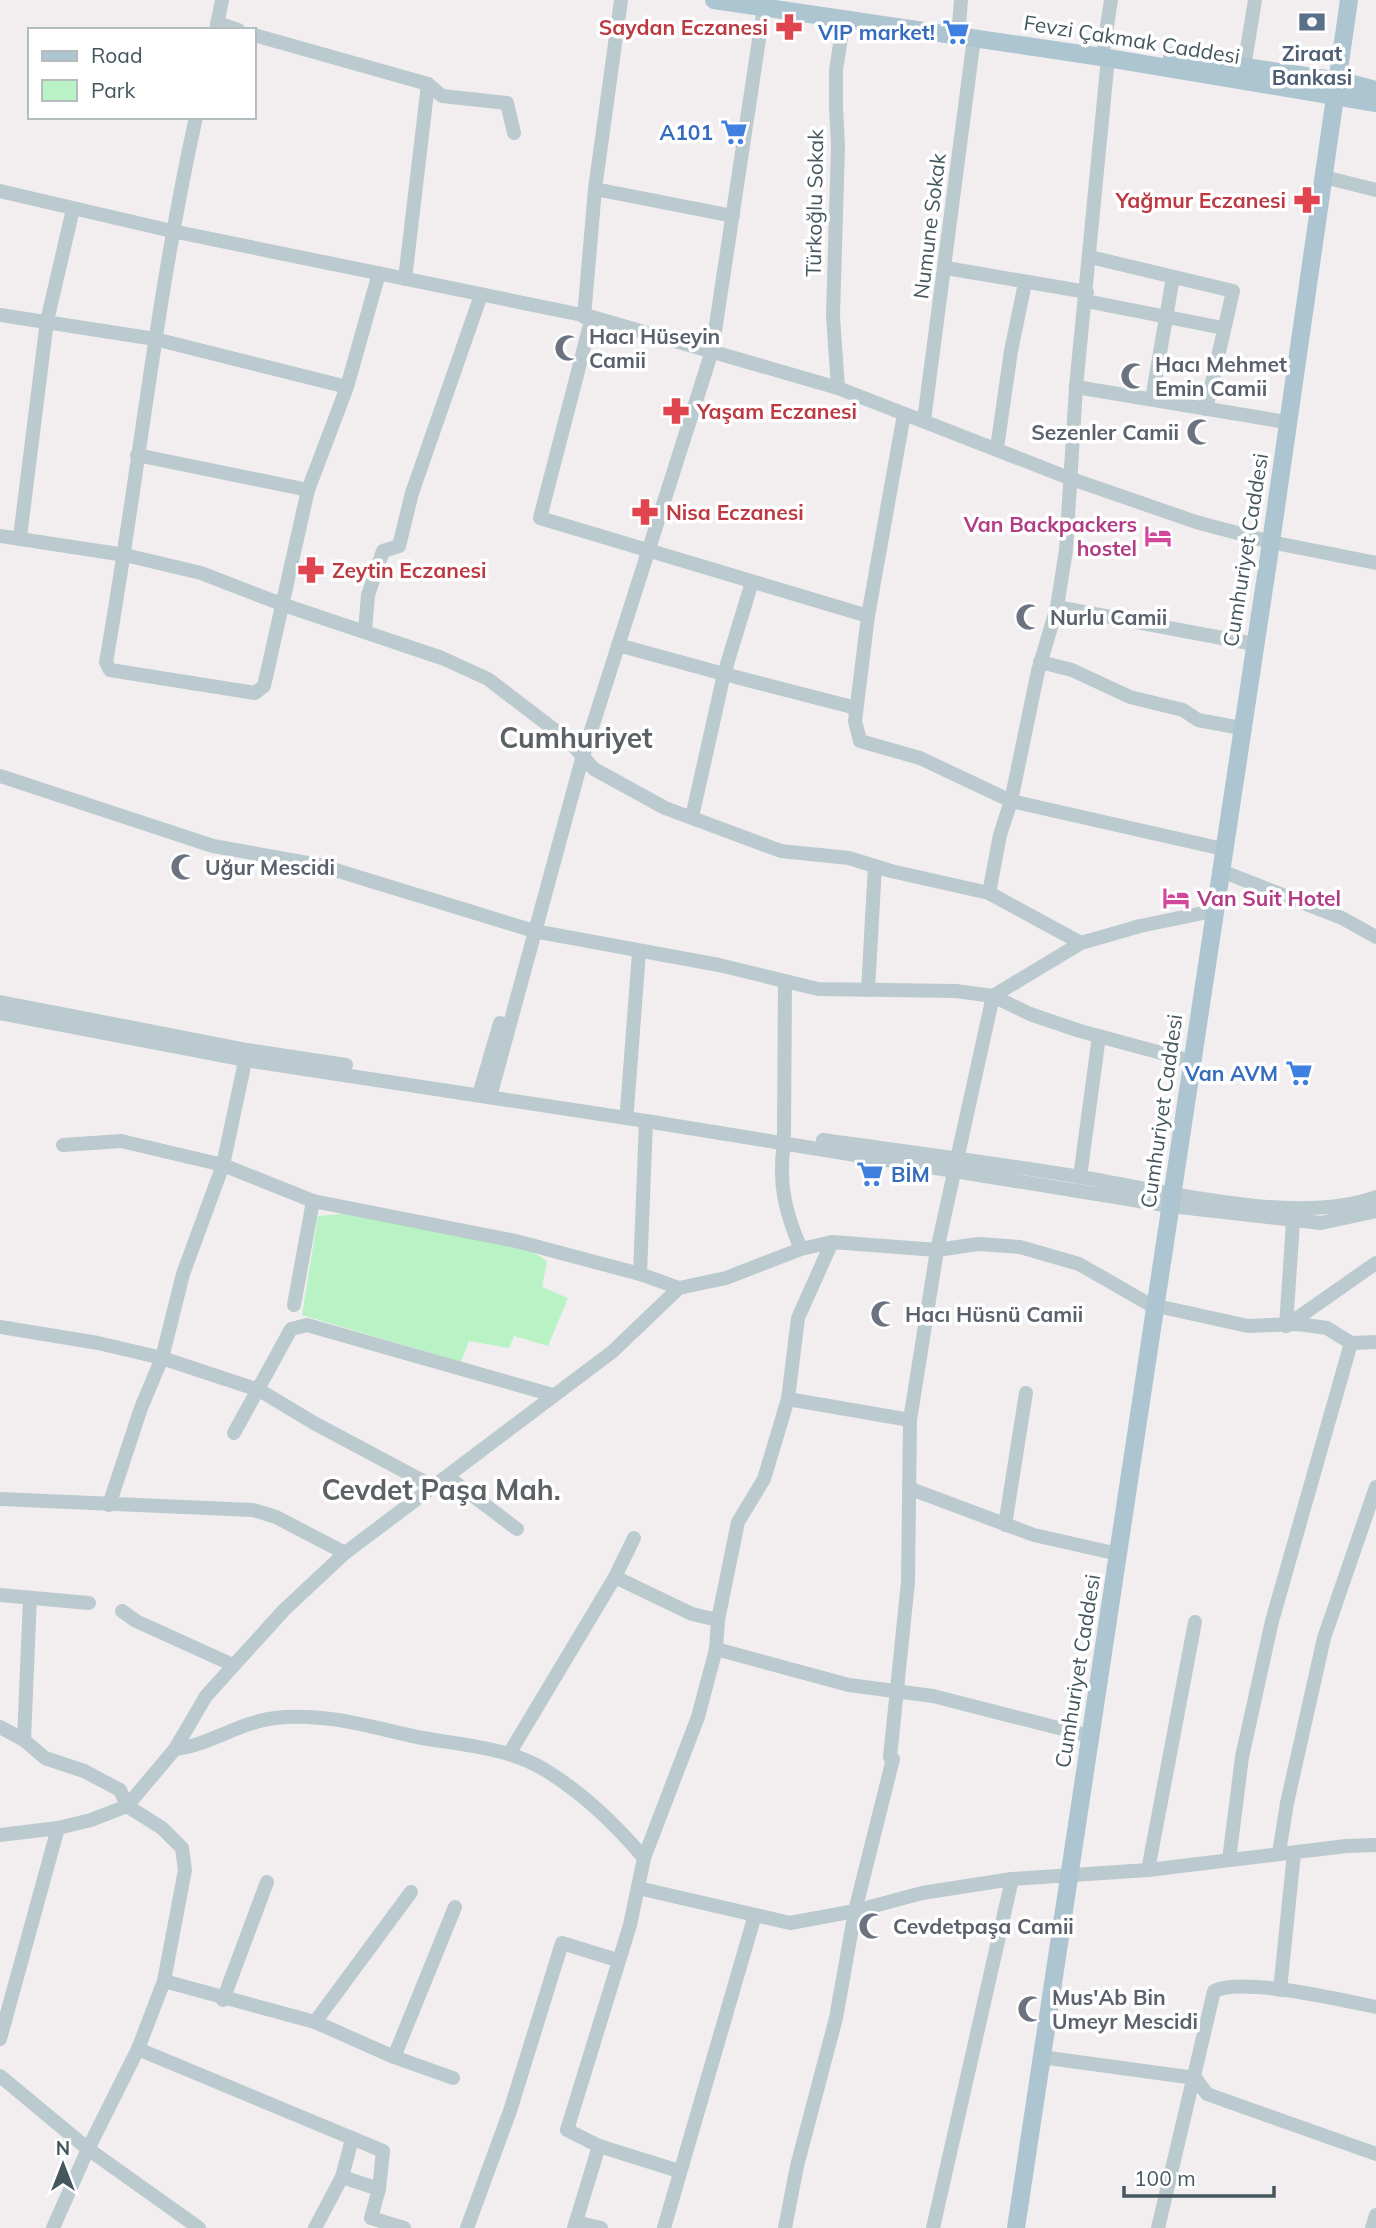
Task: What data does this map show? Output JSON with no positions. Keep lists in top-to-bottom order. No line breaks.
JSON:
{"streets":{"main road":["Fevzi Çakmak Caddesi","Cumhuriyet Caddesi"],"street":["Türkoğlu Sokak","Numune Sokak"]},"crossings":[["Fevzi Çakmak Caddesi","Türkoğlu Sokak"],["Fevzi Çakmak Caddesi","Numune Sokak"],["Fevzi Çakmak Caddesi","Cumhuriyet Caddesi"]],"districts":["Cumhuriyet","Cevdet Paşa Mah."],"places":{"bank":["Ziraat Bankasi"],"pharmacy":["Saydan Eczanesi","Yağmur Eczanesi","Yaşam Eczanesi","Nisa Eczanesi","Zeytin Eczanesi"],"supermarket":["VIP market!","A101","Van AVM","BİM"],"mosque":["Hacı Hüseyin Camii","Hacı Mehmet Emin Camii","Sezenler Camii","Nurlu Camii","Uğur Mescidi","Hacı Hüsnü Camii","Cevdetpaşa Camii","Mus'Ab Bin Umeyr Mescidi"],"hotel":["Van Backpackers hostel","Van Suit Hotel"]},"legend":["Road","Park"],"scale_bar":"100 m","north":"top"}
